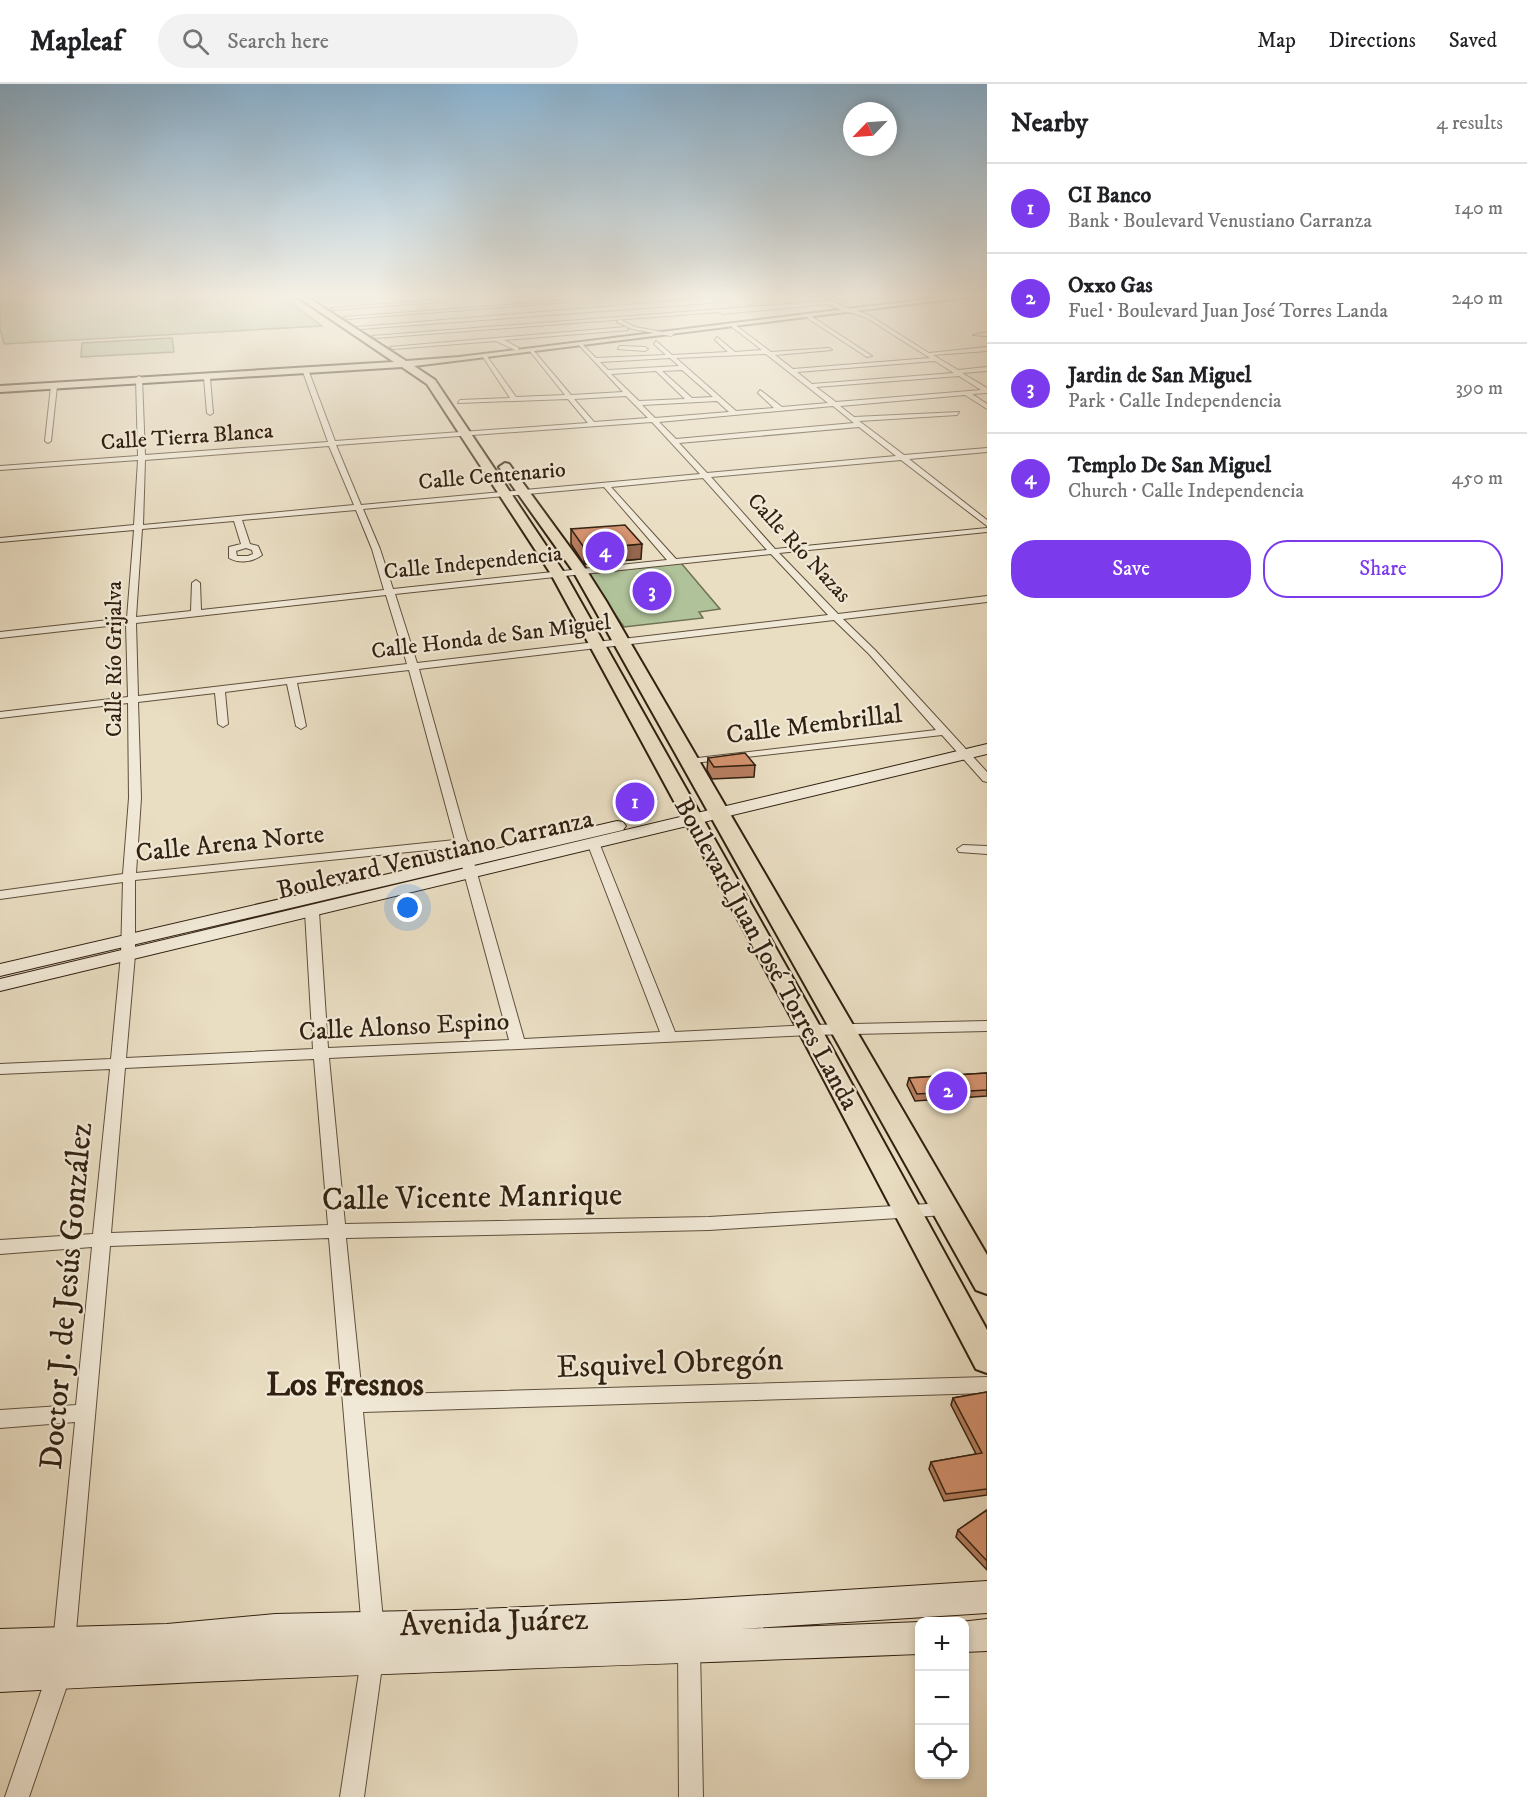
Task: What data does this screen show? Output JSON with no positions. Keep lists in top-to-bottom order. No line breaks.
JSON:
{"streets":{"main road":["Boulevard Venustiano Carranza","Boulevard Juan José Torres Landa","Avenida Juárez"],"street":["Calle Tierra Blanca","Calle Centenario","Calle Río Nazas","Calle Independencia","Calle Honda de San Miguel","Calle Río Grijalva","Calle Membrillal","Calle Arena Norte","Calle Alonso Espino","Calle Vicente Manrique","Doctor J. de Jesús González","Esquivel Obregón"]},"crossings":[["Calle Tierra Blanca","Calle Río Nazas"],["Calle Tierra Blanca","Calle Río Grijalva"],["Calle Tierra Blanca","Boulevard Juan José Torres Landa"],["Calle Centenario","Calle Río Nazas"],["Calle Centenario","Calle Río Grijalva"],["Calle Centenario","Boulevard Juan José Torres Landa"],["Calle Río Nazas","Calle Independencia"],["Calle Río Nazas","Calle Honda de San Miguel"],["Calle Río Nazas","Calle Membrillal"],["Calle Río Nazas","Boulevard Venustiano Carranza"],["Calle Independencia","Calle Río Grijalva"],["Calle Independencia","Boulevard Juan José Torres Landa"],["Calle Honda de San Miguel","Calle Río Grijalva"],["Calle Honda de San Miguel","Boulevard Juan José Torres Landa"],["Calle Río Grijalva","Calle Arena Norte"],["Calle Río Grijalva","Boulevard Venustiano Carranza"],["Calle Río Grijalva","Doctor J. de Jesús González"],["Calle Membrillal","Boulevard Juan José Torres Landa"],["Calle Arena Norte","Boulevard Venustiano Carranza"],["Boulevard Venustiano Carranza","Boulevard Juan José Torres Landa"],["Boulevard Venustiano Carranza","Doctor J. de Jesús González"],["Boulevard Juan José Torres Landa","Calle Alonso Espino"],["Boulevard Juan José Torres Landa","Calle Vicente Manrique"],["Calle Alonso Espino","Doctor J. de Jesús González"],["Calle Vicente Manrique","Doctor J. de Jesús González"],["Doctor J. de Jesús González","Avenida Juárez"]],"districts":["Los Fresnos"],"north":"bottom left","page":{"header":"Mapleaf","search":"Search here","nav":["Map","Directions","Saved"],"heading":["Nearby","4 results"],"list":[{"mark":"1","name":"CI Banco","note":"Bank · Boulevard Venustiano Carranza","value":"140 m"},{"mark":"2","name":"Oxxo Gas","note":"Fuel · Boulevard Juan José Torres Landa","value":"240 m"},{"mark":"3","name":"Jardin de San Miguel","note":"Park · Calle Independencia","value":"390 m"},{"mark":"4","name":"Templo De San Miguel","note":"Church · Calle Independencia","value":"450 m"}],"buttons":["Save","Share"],"pins":["4","3","1","2"],"map_buttons":["+","−"]}}
